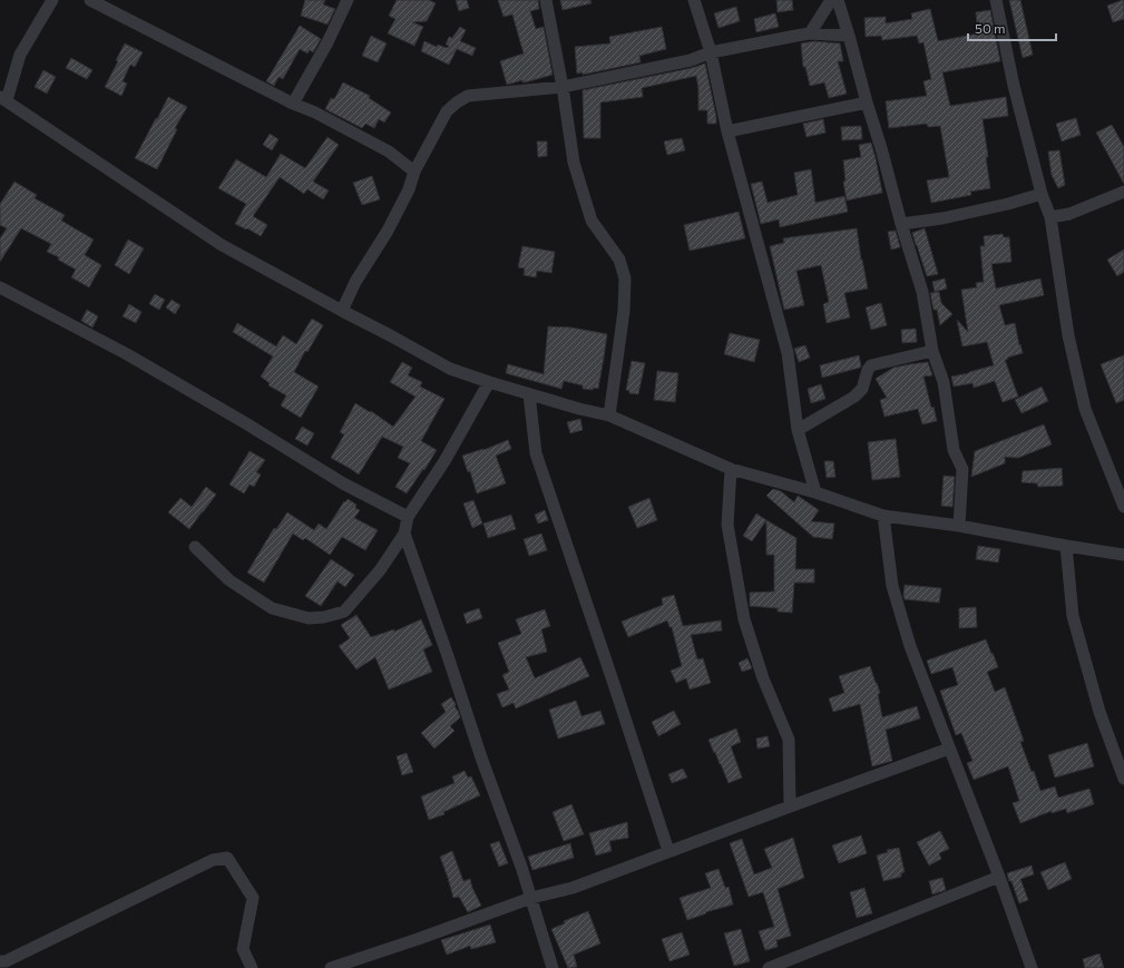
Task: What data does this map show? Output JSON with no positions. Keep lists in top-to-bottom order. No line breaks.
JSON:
{"scale_bar":"50 m"}
